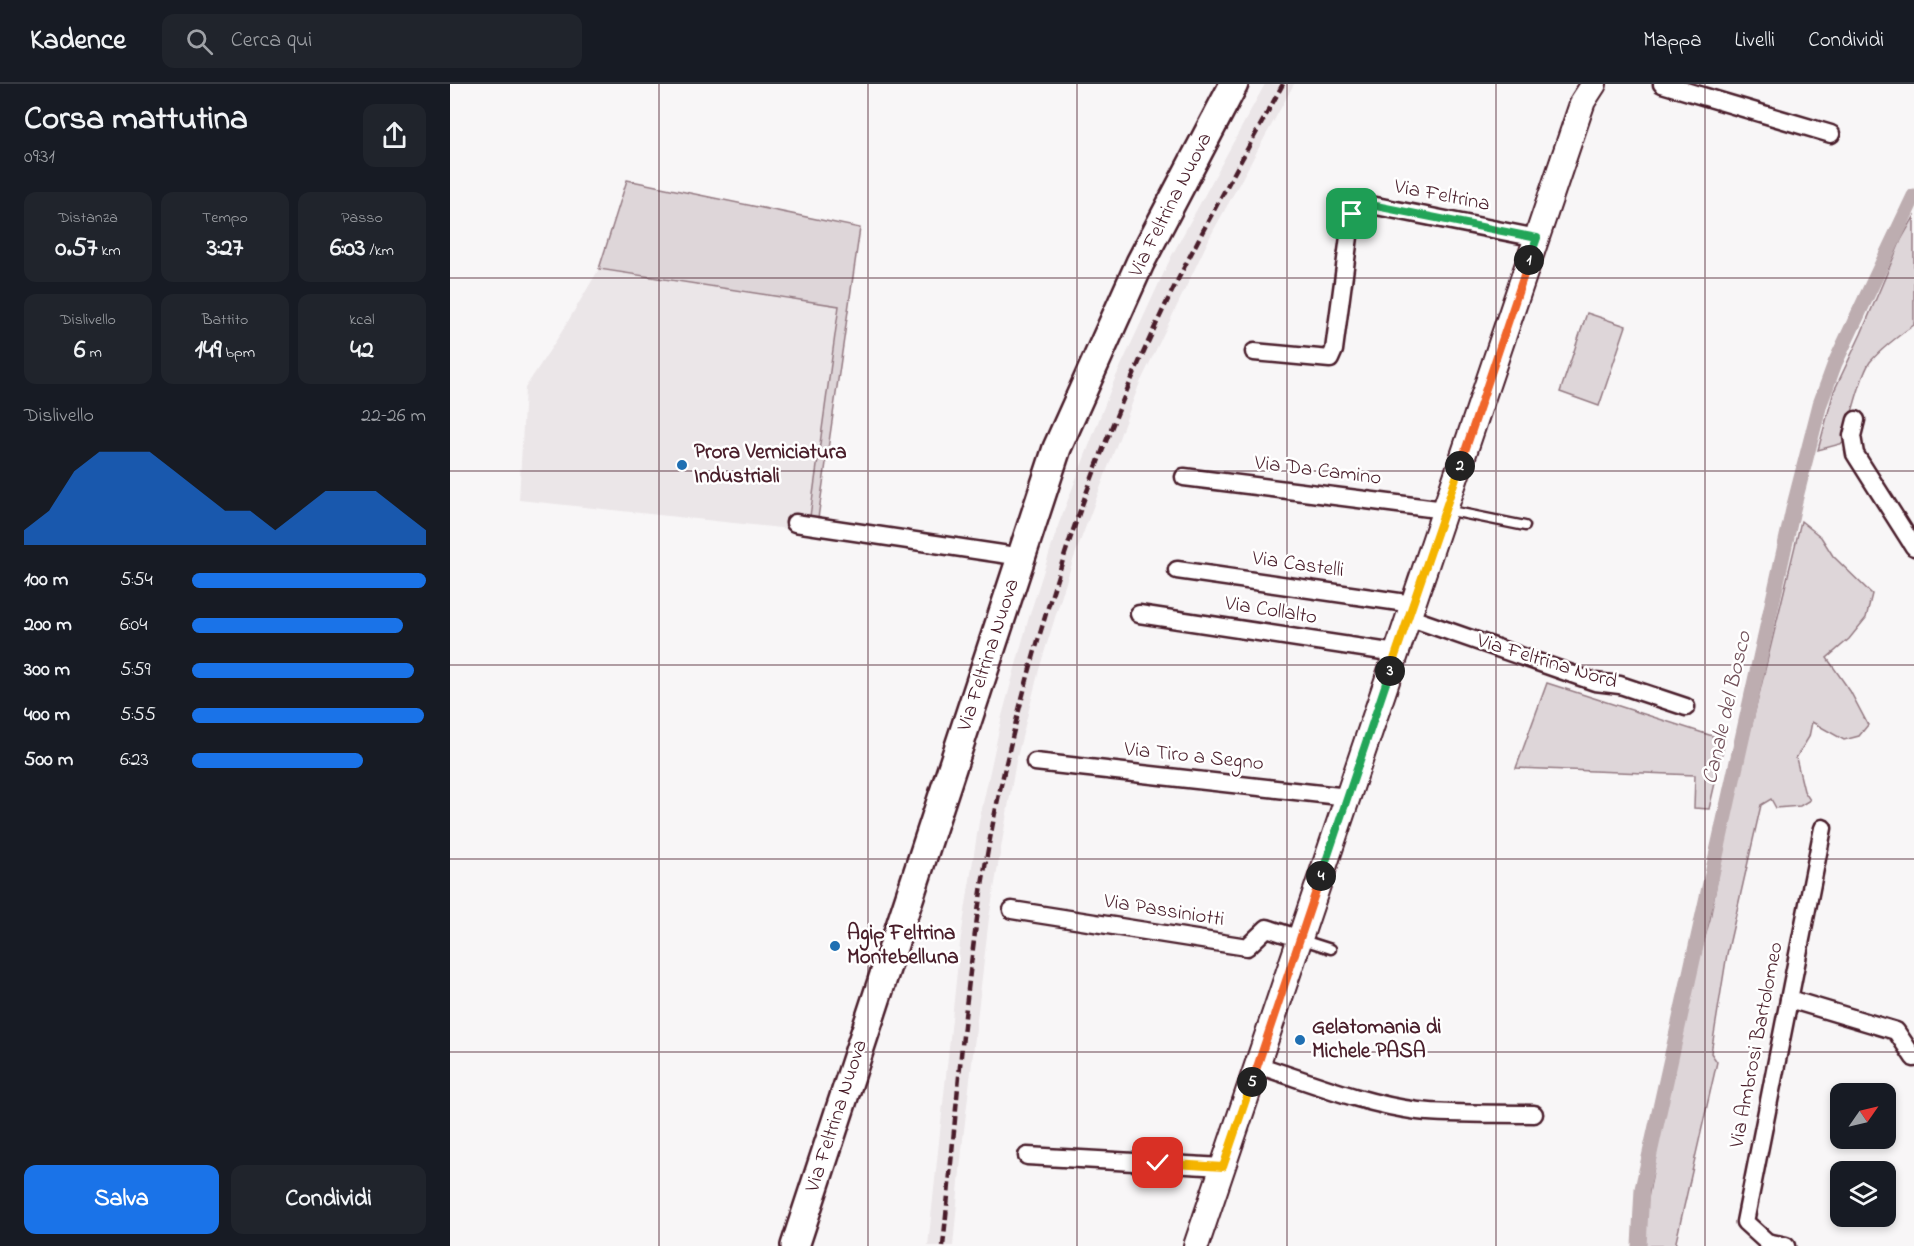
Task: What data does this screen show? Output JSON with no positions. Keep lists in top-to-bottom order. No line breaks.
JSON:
{"streets":{"main road":["Via Feltrina Nuova"],"street":["Via Feltrina","Via Da Camino","Via Castelli","Via Collalto","Via Feltrina Nord","Via Tiro a Segno","Via Passiniotti","Via Ambrosi Bartolomeo"]},"crossings":[["Via Castelli","Via Feltrina Nord"]],"water":["Canale del Bosco"],"places":["Prora Verniciatura Industriali","Agip Feltrina Montebelluna","Gelatomania di Michele PASA"],"north":"top right","page":{"header":"Kadence","search":"Cerca qui","nav":["Mappa","Livelli","Condividi"],"heading":["Corsa mattutina","09:31"],"stats":[["Distanza","0.57 km"],["Tempo","3:27"],["Passo","6:03 /km"],["Dislivello","6 m"],["Battito","149 bpm"],["kcal","42"]],"pins":["1","2","3","4","5"],"chart":["Dislivello","22–26 m"],"list":[{"name":"100 m","note":"5:54"},{"name":"200 m","note":"6:04"},{"name":"300 m","note":"5:59"},{"name":"400 m","note":"5:55"},{"name":"500 m","note":"6:23"}],"buttons":["Salva","Condividi"]}}
